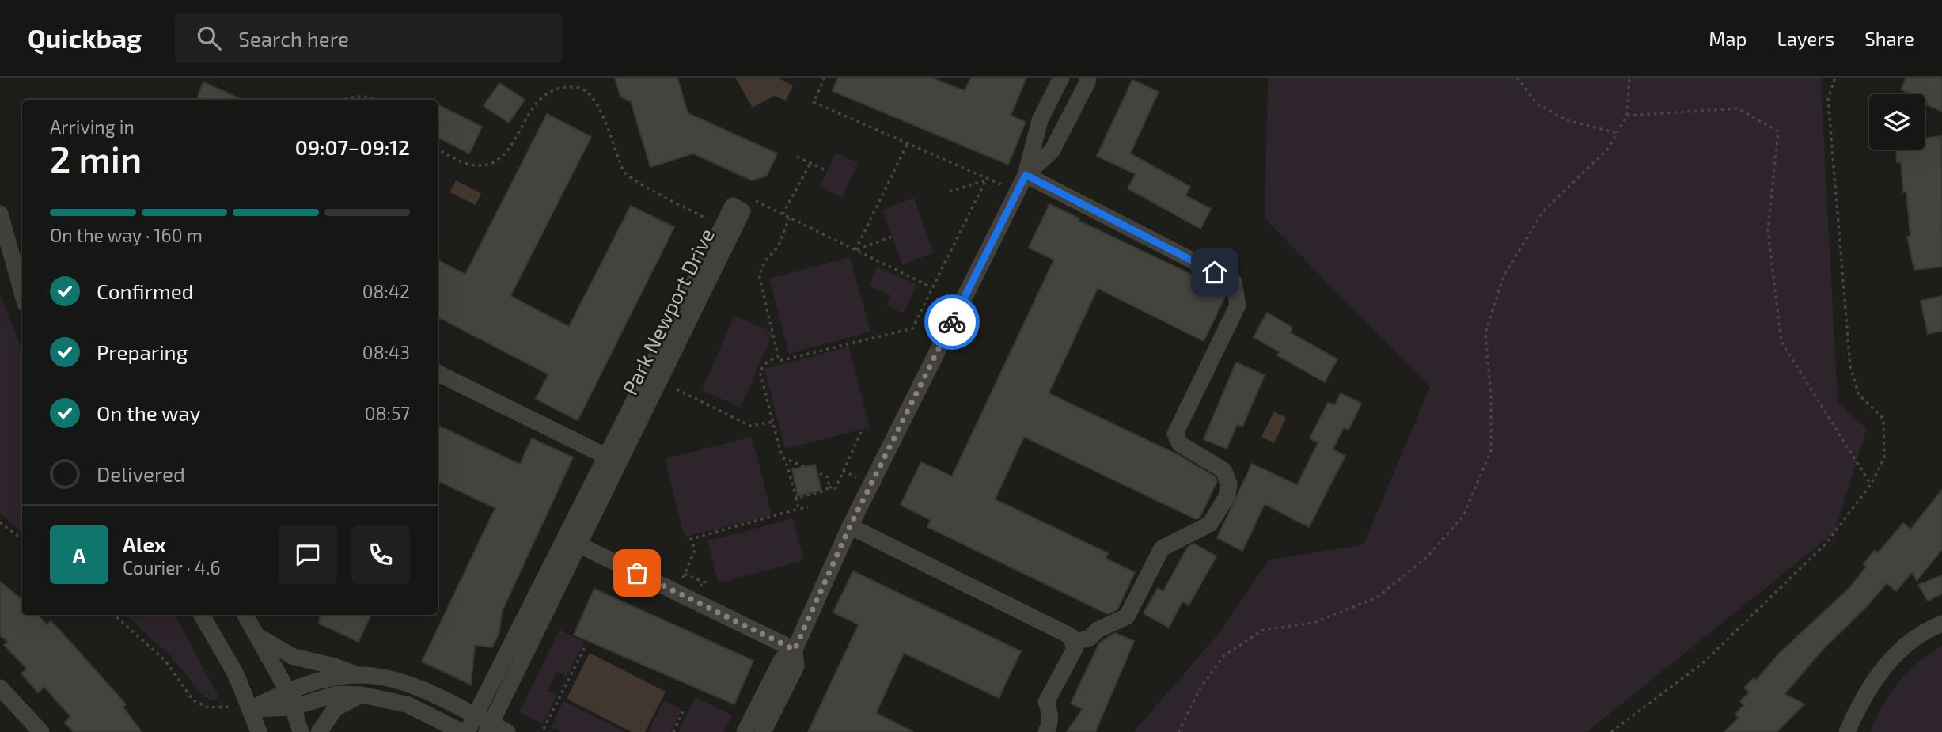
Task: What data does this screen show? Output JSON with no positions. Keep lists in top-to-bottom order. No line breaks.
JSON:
{"streets":{"street":["Park Newport Drive"]},"page":{"header":"Quickbag","search":"Search here","nav":["Map","Layers","Share"],"heading":["2 min","Arriving in","09:07–09:12"],"panel":["Alex","Courier · 4.6"],"bar":"On the way · 160 m","list":[["Confirmed","08:42"],["Preparing","08:43"],["On the way","08:57"],"Delivered"],"round":"A"}}
